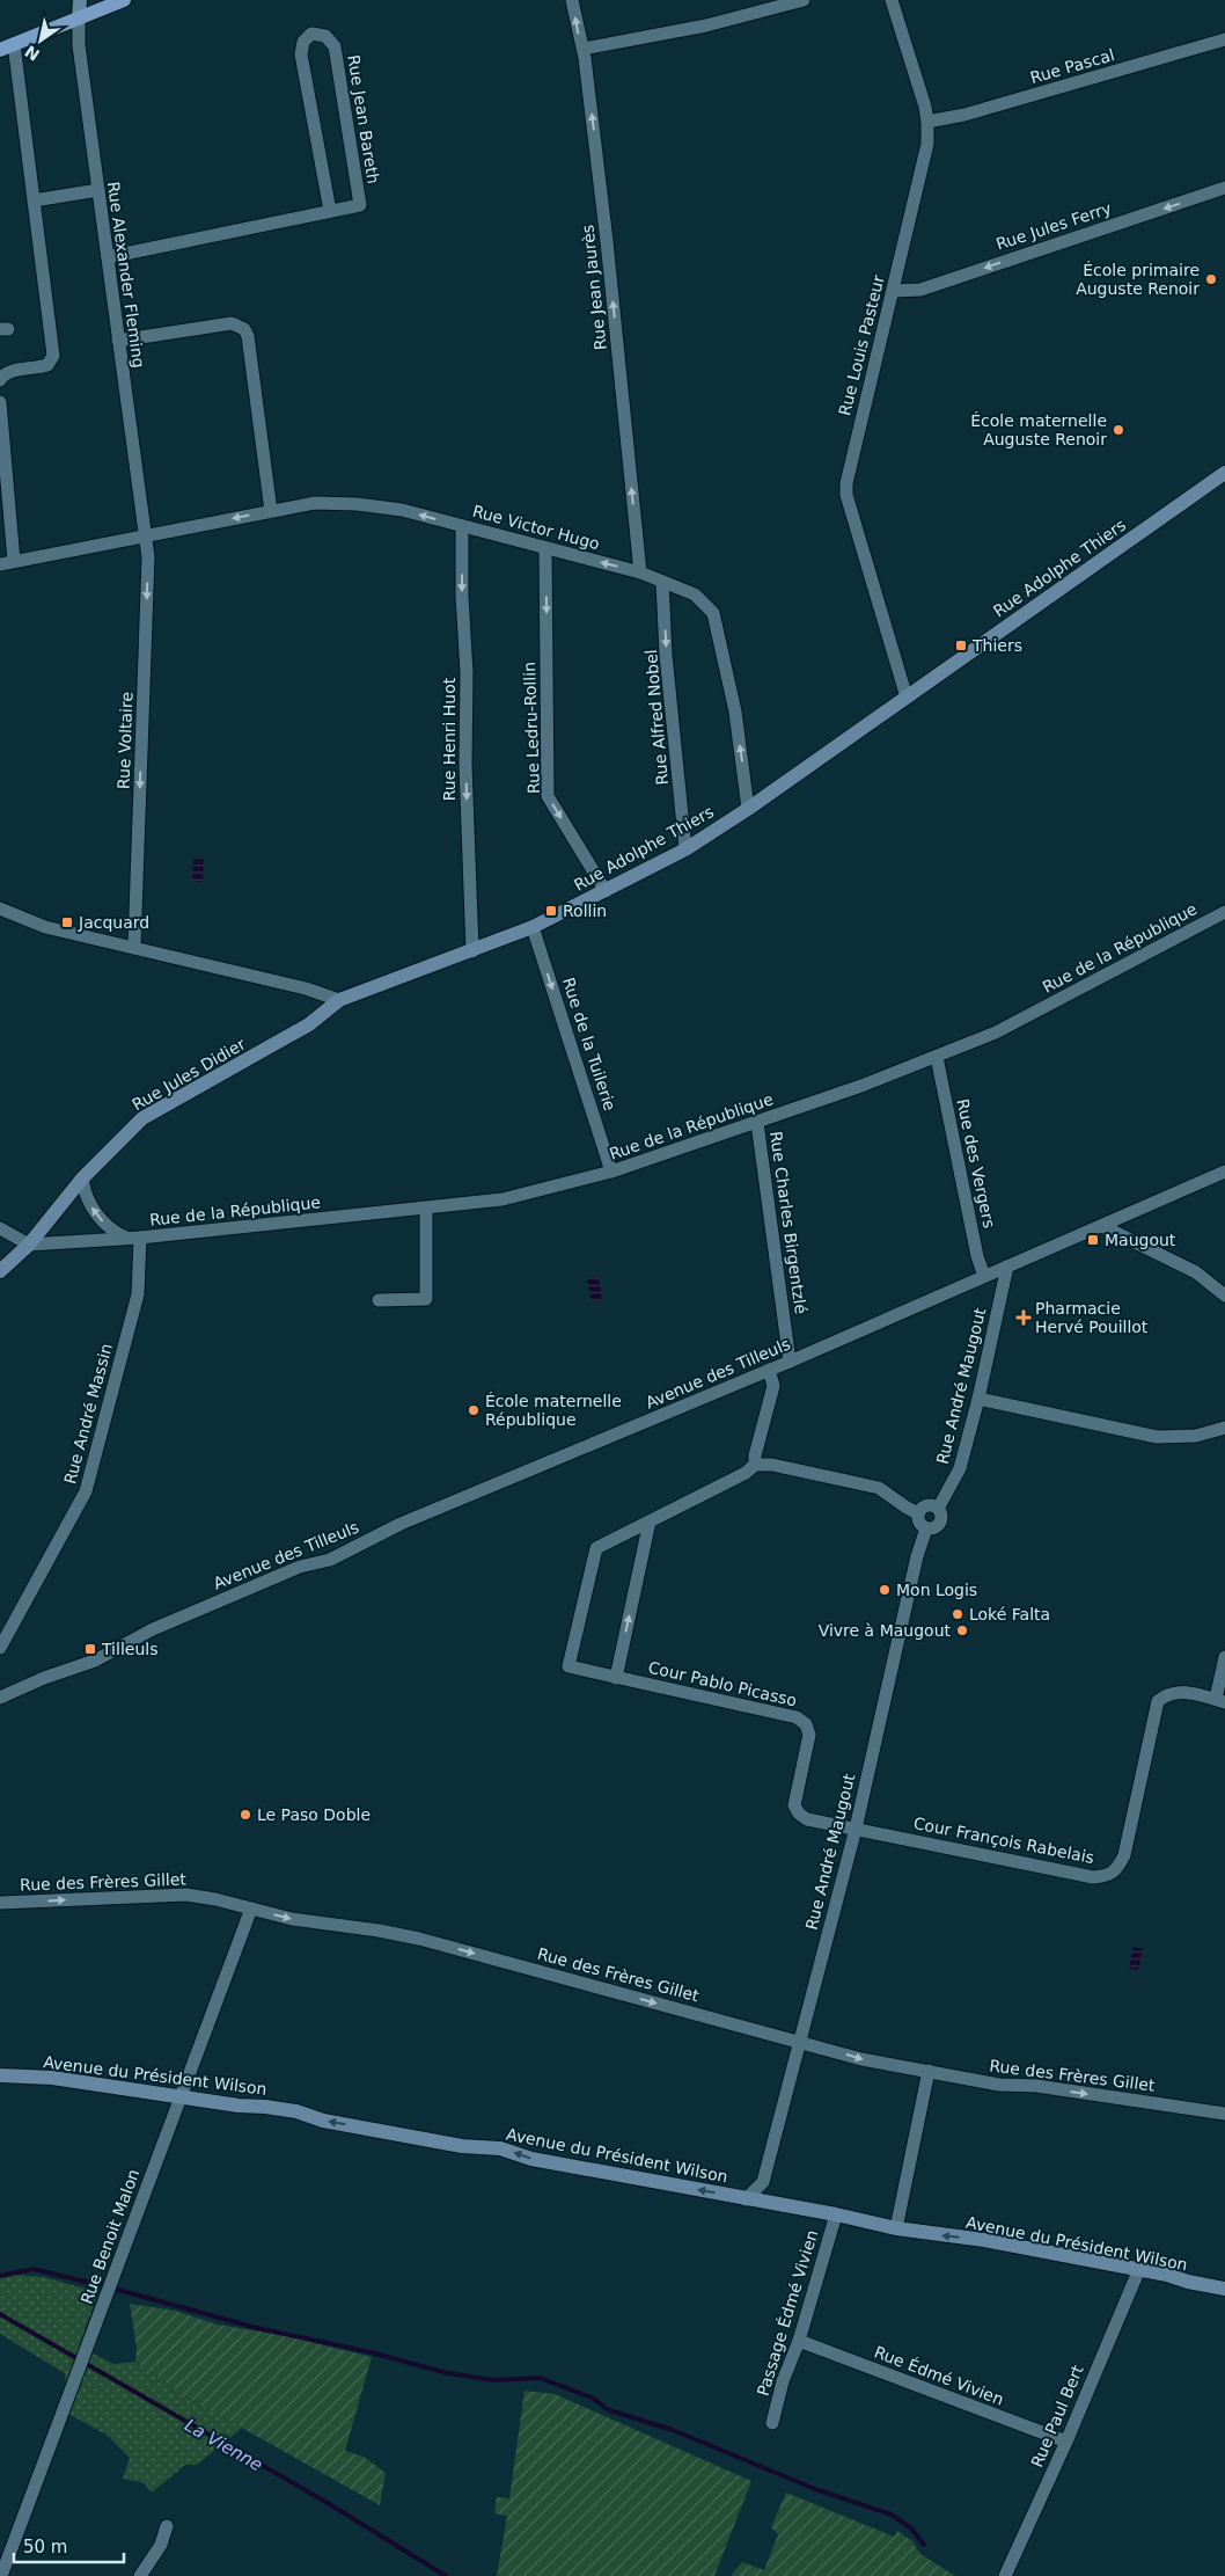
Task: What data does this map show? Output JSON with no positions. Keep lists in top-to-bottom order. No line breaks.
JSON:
{"streets":{"street":["Rue Pascal","Rue Jean Bareth","Rue Jules Ferry","Rue Alexander Fleming","Rue Jean Jaurès","Rue Louis Pasteur","Rue Victor Hugo","Rue Adolphe Thiers","Rue Alfred Nobel","Rue Ledru-Rollin","Rue Henri Huot","Rue Voltaire","Rue de la République","Rue de la Tuilerie","Rue Jules Didier","Rue des Vergers","Rue Charles Birgentzlé","Avenue des Tilleuls","Rue André Maugout","Rue André Massin","Cour Pablo Picasso","Cour François Rabelais","Rue des Frères Gillet","Avenue du Président Wilson","Rue Benoit Malon","Passage Édmé Vivien","Rue Édmé Vivien","Rue Paul Bert"]},"crossings":[["Rue Pascal","Rue Louis Pasteur"],["Rue Jean Bareth","Rue Alexander Fleming"],["Rue Jules Ferry","Rue Louis Pasteur"],["Rue Alexander Fleming","Rue Victor Hugo"],["Rue Alexander Fleming","Rue Voltaire"],["Rue Jean Jaurès","Rue Victor Hugo"],["Rue Louis Pasteur","Rue Adolphe Thiers"],["Rue Victor Hugo","Rue Adolphe Thiers"],["Rue Victor Hugo","Rue Alfred Nobel"],["Rue Victor Hugo","Rue Ledru-Rollin"],["Rue Victor Hugo","Rue Henri Huot"],["Rue Victor Hugo","Rue Voltaire"],["Rue Adolphe Thiers","Rue Alfred Nobel"],["Rue Adolphe Thiers","Rue Ledru-Rollin"],["Rue Adolphe Thiers","Rue Henri Huot"],["Rue Adolphe Thiers","Rue de la Tuilerie"],["Rue Adolphe Thiers","Rue Jules Didier"],["Rue de la République","Rue de la Tuilerie"],["Rue de la République","Rue Jules Didier"],["Rue de la République","Rue des Vergers"],["Rue de la République","Rue Charles Birgentzlé"],["Rue de la République","Rue André Massin"],["Rue des Vergers","Avenue des Tilleuls"],["Rue Charles Birgentzlé","Avenue des Tilleuls"],["Avenue des Tilleuls","Rue André Maugout"],["Rue André Maugout","Cour Pablo Picasso"],["Rue André Maugout","Cour François Rabelais"],["Rue André Maugout","Rue des Frères Gillet"],["Cour Pablo Picasso","Cour François Rabelais"],["Rue des Frères Gillet","Rue Benoit Malon"],["Avenue du Président Wilson","Rue Benoit Malon"],["Avenue du Président Wilson","Passage Édmé Vivien"],["Avenue du Président Wilson","Rue Paul Bert"],["Passage Édmé Vivien","Rue Édmé Vivien"],["Rue Édmé Vivien","Rue Paul Bert"]],"one_way":["Rue Jules Ferry","Rue Jean Jaurès","Rue Victor Hugo","Rue Alfred Nobel","Rue Ledru-Rollin","Rue Henri Huot","Rue Voltaire","Rue de la Tuilerie","Rue des Frères Gillet","Avenue du Président Wilson"],"water":["La Vienne"],"places":{"other":["École primaire Auguste Renoir","École maternelle Auguste Renoir","École maternelle République","Mon Logis","Loké Falta","Vivre à Maugout","Le Paso Doble"],"transit":["Thiers","Rollin","Jacquard","Maugout","Tilleuls"],"health":["Pharmacie Hervé Pouillot"]},"scale_bar":"50 m","north":"bottom left"}
